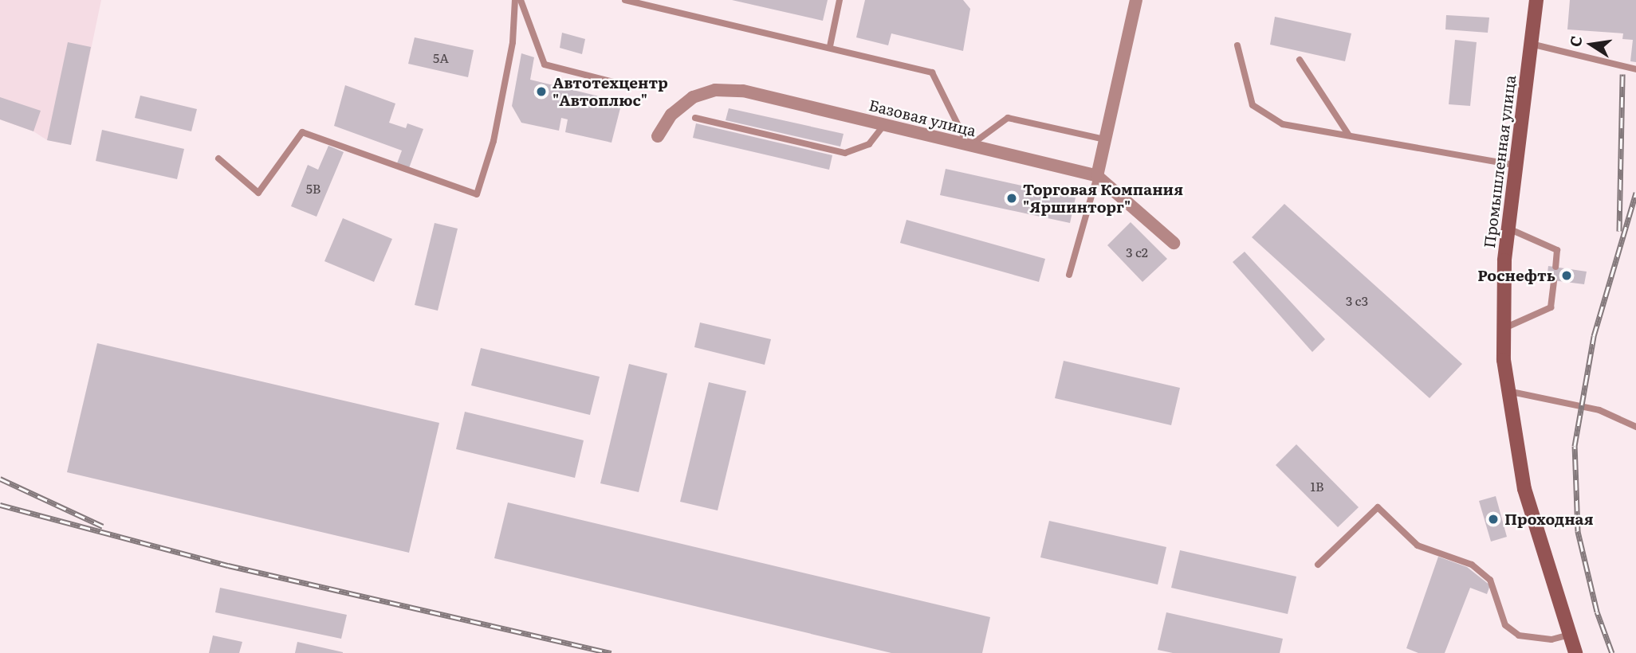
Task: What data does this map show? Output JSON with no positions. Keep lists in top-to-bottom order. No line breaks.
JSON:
{"streets":{"street":["Базовая улица","Промышленная улица"]},"places":["Автотехцентр \"Автоплюс\"","Торговая Компания \"Яршинторг\"","Роснефть","Проходная"],"house_numbers":["5А","5В","3 с2","3 с3","1В"],"north":"left"}
